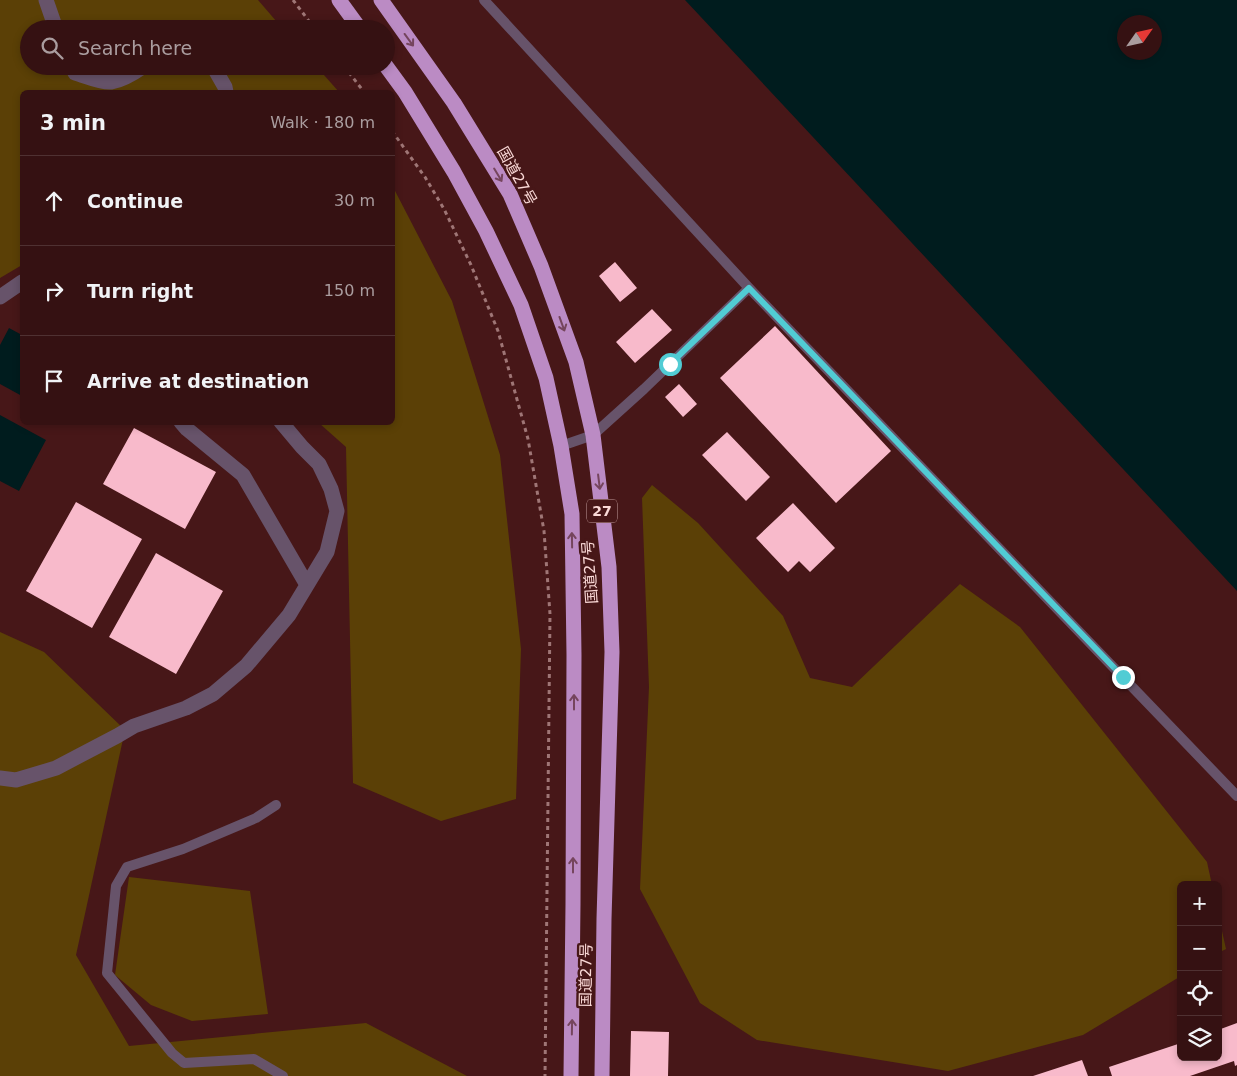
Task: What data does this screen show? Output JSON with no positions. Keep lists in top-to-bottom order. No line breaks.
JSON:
{"streets":{"highway":["国道27号","27"]},"north":"top right","page":{"search":"Search here","heading":["3 min","Walk · 180 m"],"list":[["Continue","30 m"],["Turn right","150 m"],"Arrive at destination"],"map_buttons":["+","−"]}}
